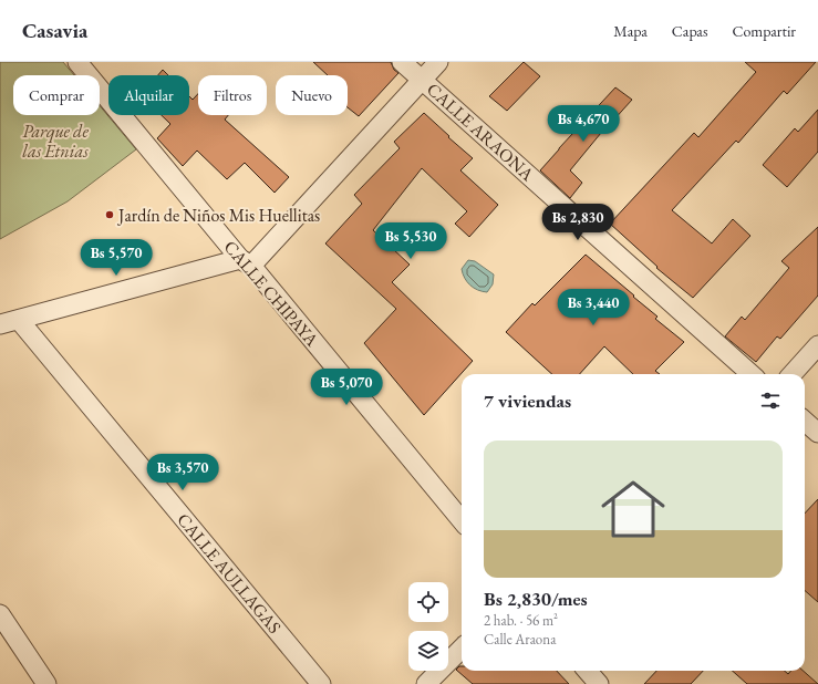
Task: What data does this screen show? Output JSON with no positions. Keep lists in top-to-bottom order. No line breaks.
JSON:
{"streets":{"street":["CALLE ARAONA","CALLE CHIPAYA","CALLE AULLAGAS"]},"parks":["Parque de las Etnias"],"places":["Jardín de Niños Mis Huellitas"],"page":{"header":"Casavia","nav":["Mapa","Capas","Compartir"],"chip":["Comprar","Alquilar","Filtros","Nuevo"],"price":["Bs 4,670","Bs 2,830","Bs 5,530","Bs 5,570","Bs 3,440","Bs 5,070","Bs 3,570"],"heading":"7 viviendas","list":[{"name":"Bs 2,830/mes","note":"2 hab. · 56 m² · Calle Araona"}]}}
